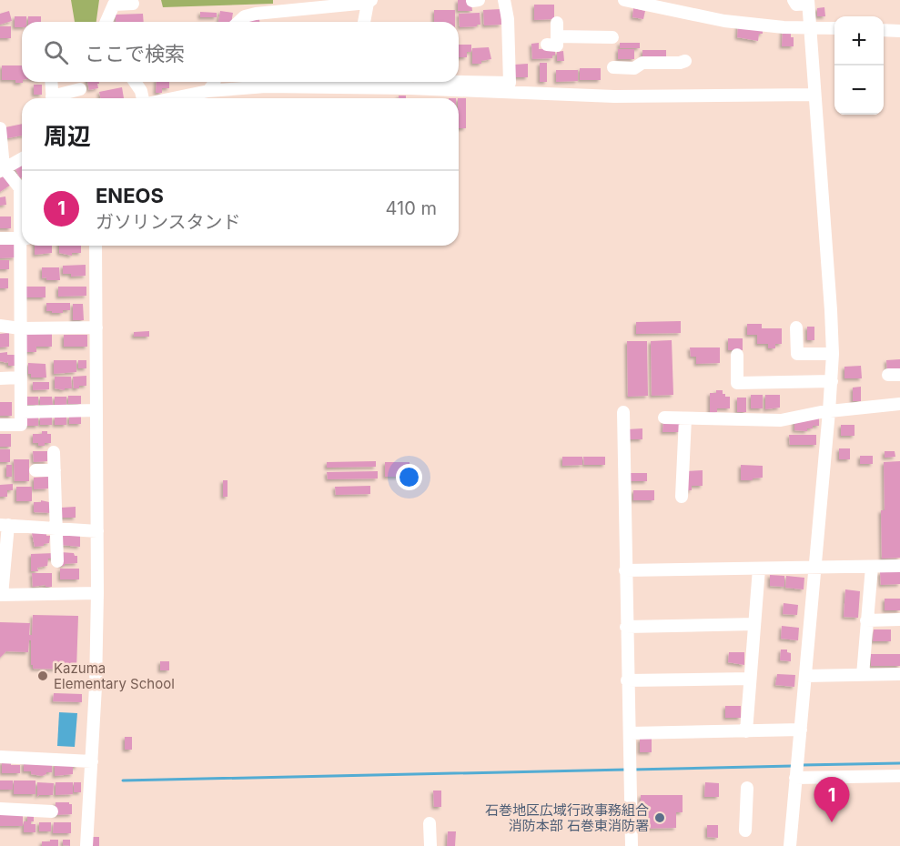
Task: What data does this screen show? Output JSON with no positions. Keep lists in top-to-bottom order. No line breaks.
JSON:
{"places":["Kazuma Elementary School","石巻地区広域行政事務組合 消防本部 石巻東消防署"],"page":{"map_buttons":["+","−"],"search":"ここで検索","heading":"周辺","list":[{"mark":"1","name":"ENEOS","note":"ガソリンスタンド","value":"410 m"}],"pins":"1"}}
